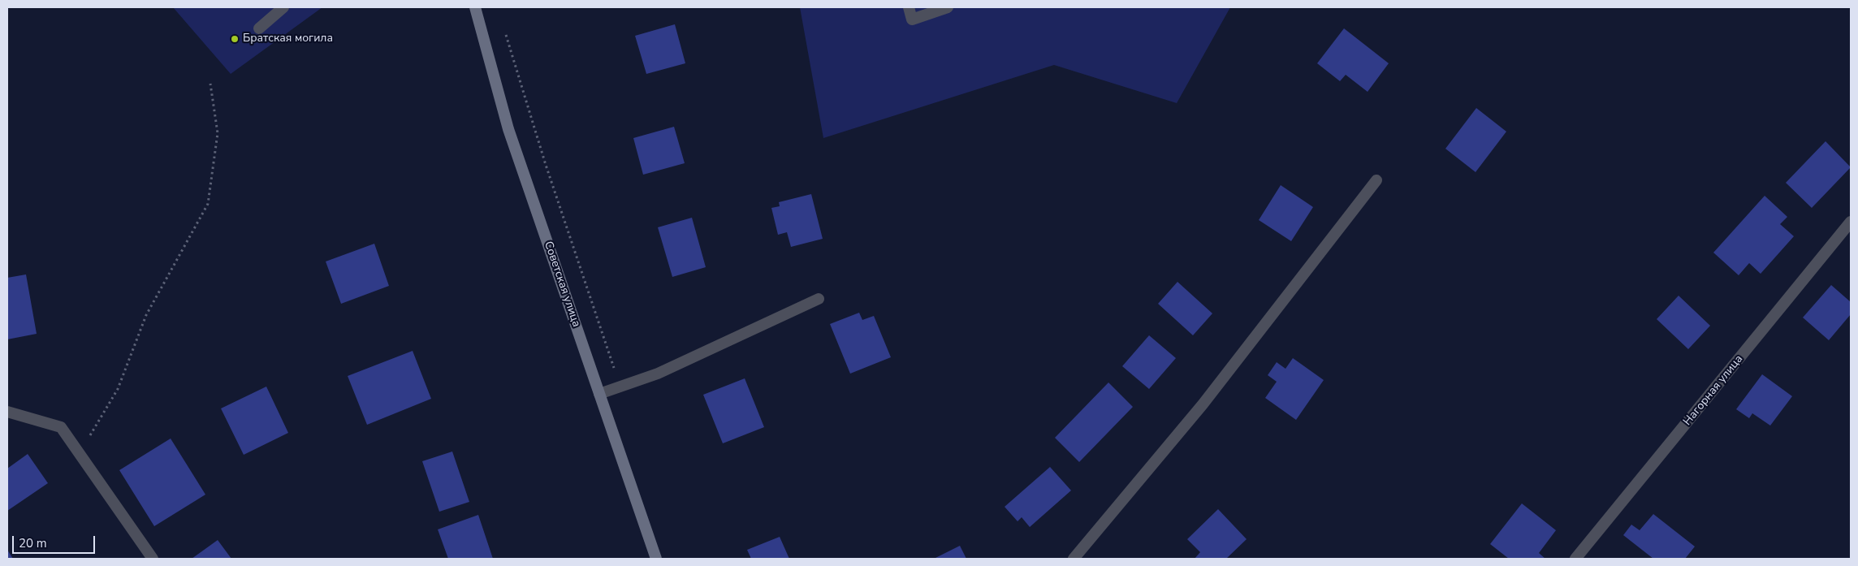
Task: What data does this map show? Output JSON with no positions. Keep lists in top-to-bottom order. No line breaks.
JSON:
{"streets":{"main road":["Советская улица"],"street":["Нагорная улица"]},"places":["Братская могила"],"scale_bar":"20 m"}
